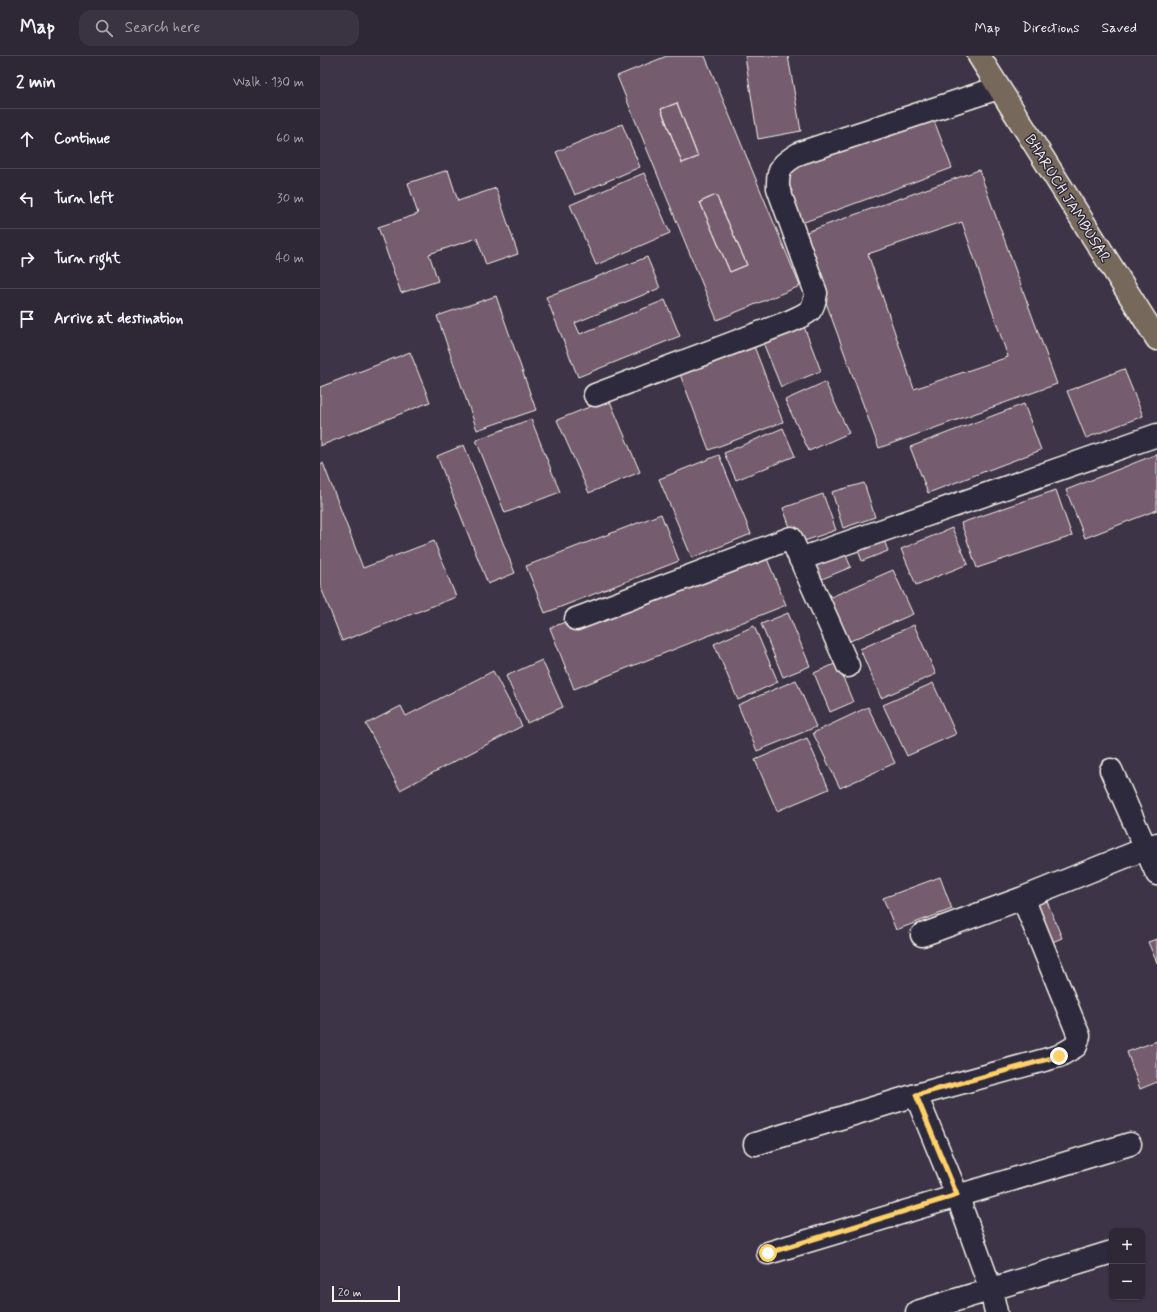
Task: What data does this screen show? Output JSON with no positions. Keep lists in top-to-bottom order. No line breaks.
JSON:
{"streets":{"highway":["BHARUCH JAMBUSAR"]},"scale_bar":"20 m","page":{"header":"Map","search":"Search here","nav":["Map","Directions","Saved"],"heading":["2 min","Walk · 130 m"],"list":[["Continue","60 m"],["Turn left","30 m"],["Turn right","40 m"],"Arrive at destination"],"map_buttons":["+","−"],"scale":"20 m"}}
